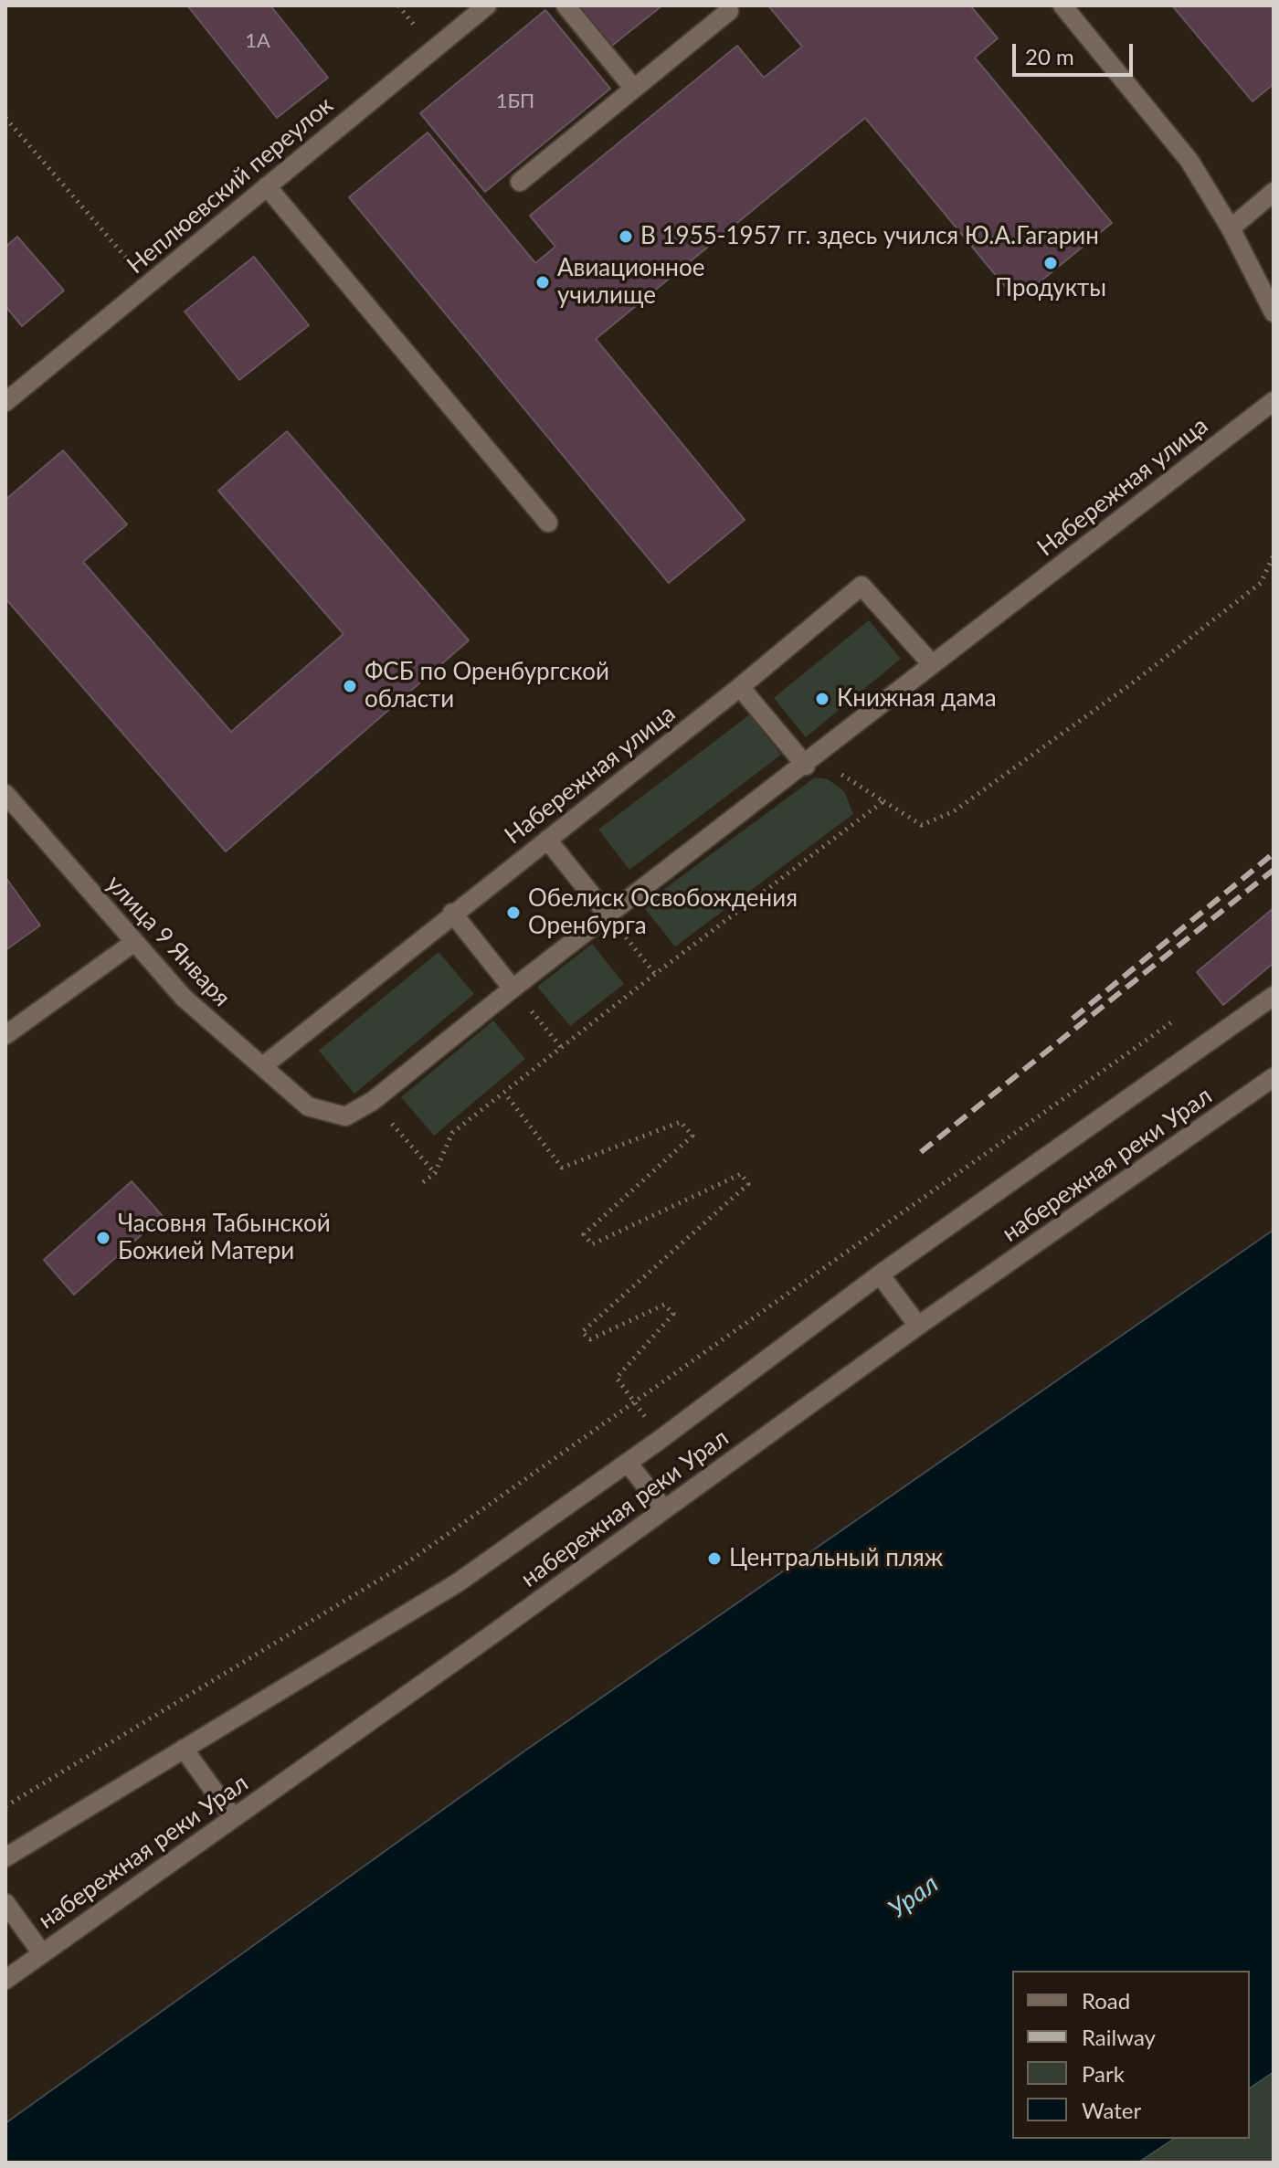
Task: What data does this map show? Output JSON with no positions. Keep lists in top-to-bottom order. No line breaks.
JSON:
{"streets":{"street":["Неплюевский переулок","Набережная улица","улица 9 Января","набережная реки Урал"]},"crossings":[["Набережная улица","улица 9 Января"]],"water":["Урал"],"places":["В 1955-1957 гг. здесь учился Ю.А.Гагарин","Продукты","Авиационное училище","ФСБ по Оренбургской области","Книжная дама","Обелиск Освобождения Оренбурга","Часовня Табынской Божией Матери","Центральный пляж"],"house_numbers":["1А","1БП"],"legend":["Road","Railway","Park","Water"],"scale_bar":"20 m"}
